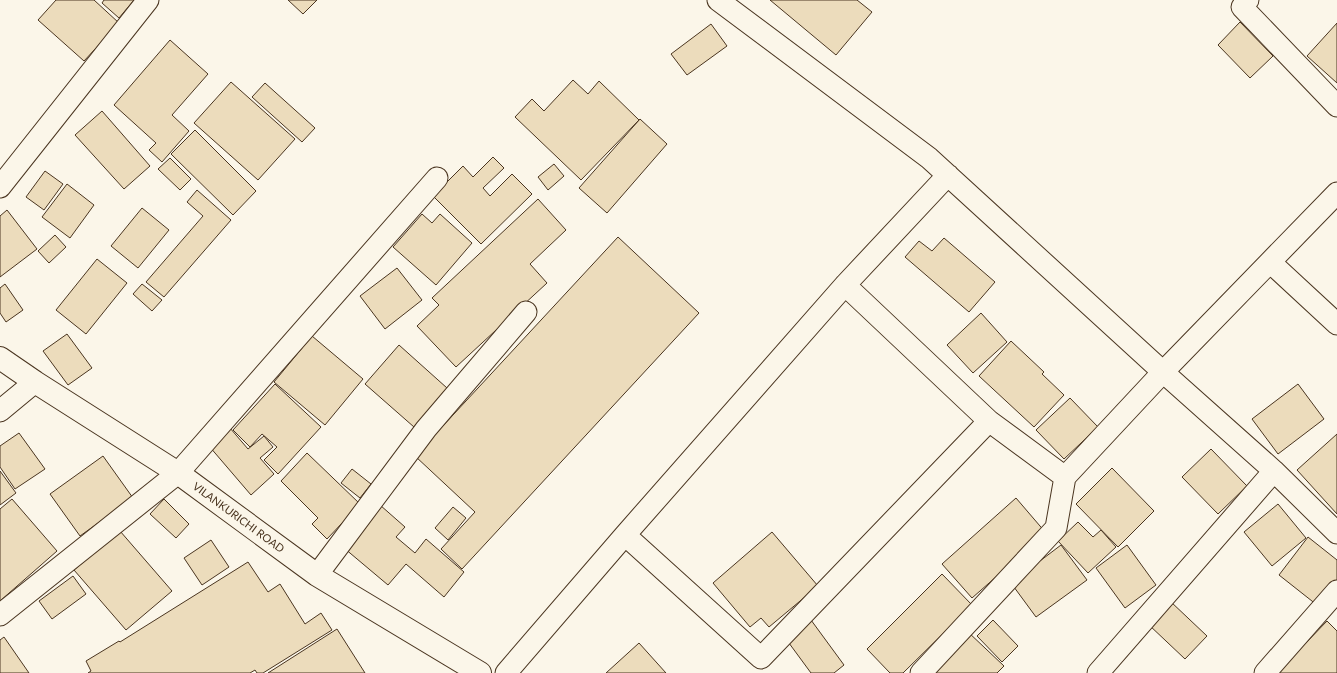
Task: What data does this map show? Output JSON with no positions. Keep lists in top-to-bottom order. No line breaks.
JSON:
{"streets":{"main road":["VILANKURICHI ROAD"]}}
